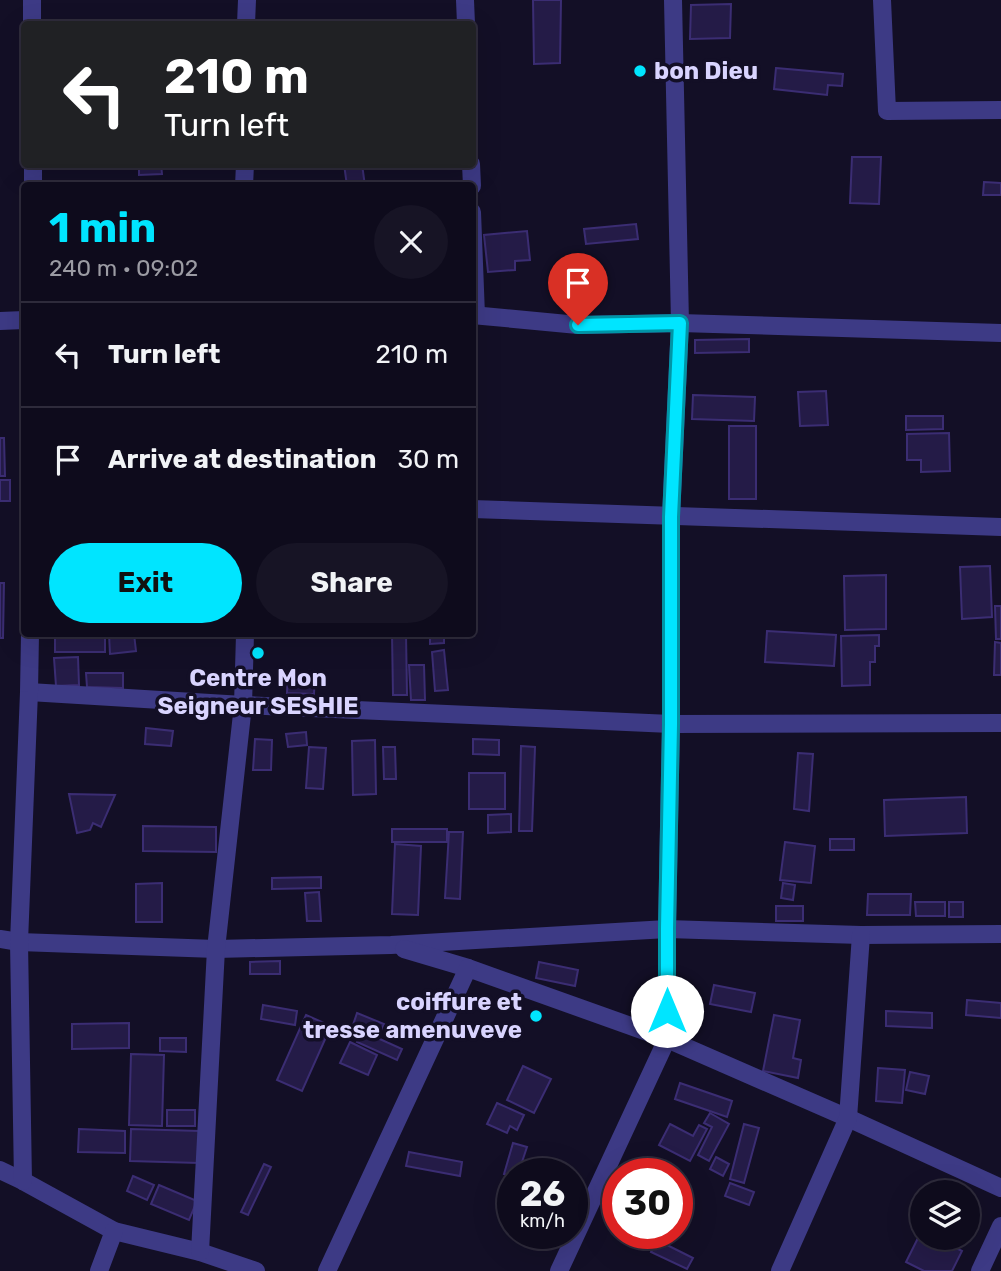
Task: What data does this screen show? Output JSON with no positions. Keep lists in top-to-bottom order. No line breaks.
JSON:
{"places":["bon Dieu","Centre Mon Seigneur SESHIE","coiffure et tresse amenuveve"],"page":{"turn":["210 m","Turn left"],"heading":["1 min","240 m · 09:02"],"list":[{"name":"Turn left","value":"210 m"},{"name":"Arrive at destination","value":"30 m"}],"buttons":["Exit","Share"],"speed":"26 km/h","limit":"30"}}
